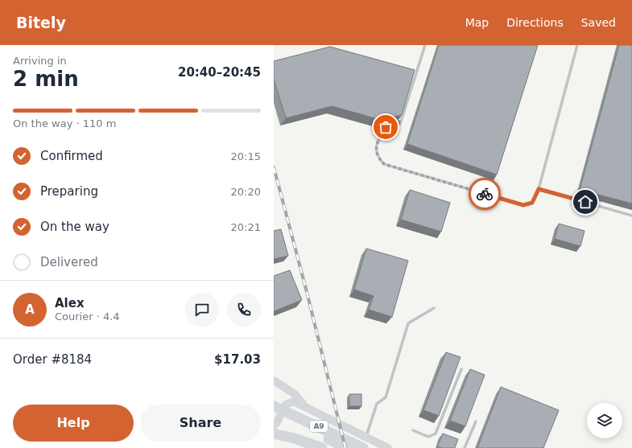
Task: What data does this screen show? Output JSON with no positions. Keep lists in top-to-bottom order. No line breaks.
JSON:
{"streets":{"highway":["A9"]},"page":{"header":"Bitely","nav":["Map","Directions","Saved"],"heading":["2 min","Arriving in","20:40–20:45"],"panel":["Alex","Courier · 4.4","Order #8184","$17.03"],"bar":"On the way · 110 m","list":[["Confirmed","20:15"],["Preparing","20:20"],["On the way","20:21"],"Delivered"],"round":"A","buttons":["Help","Share"]}}
